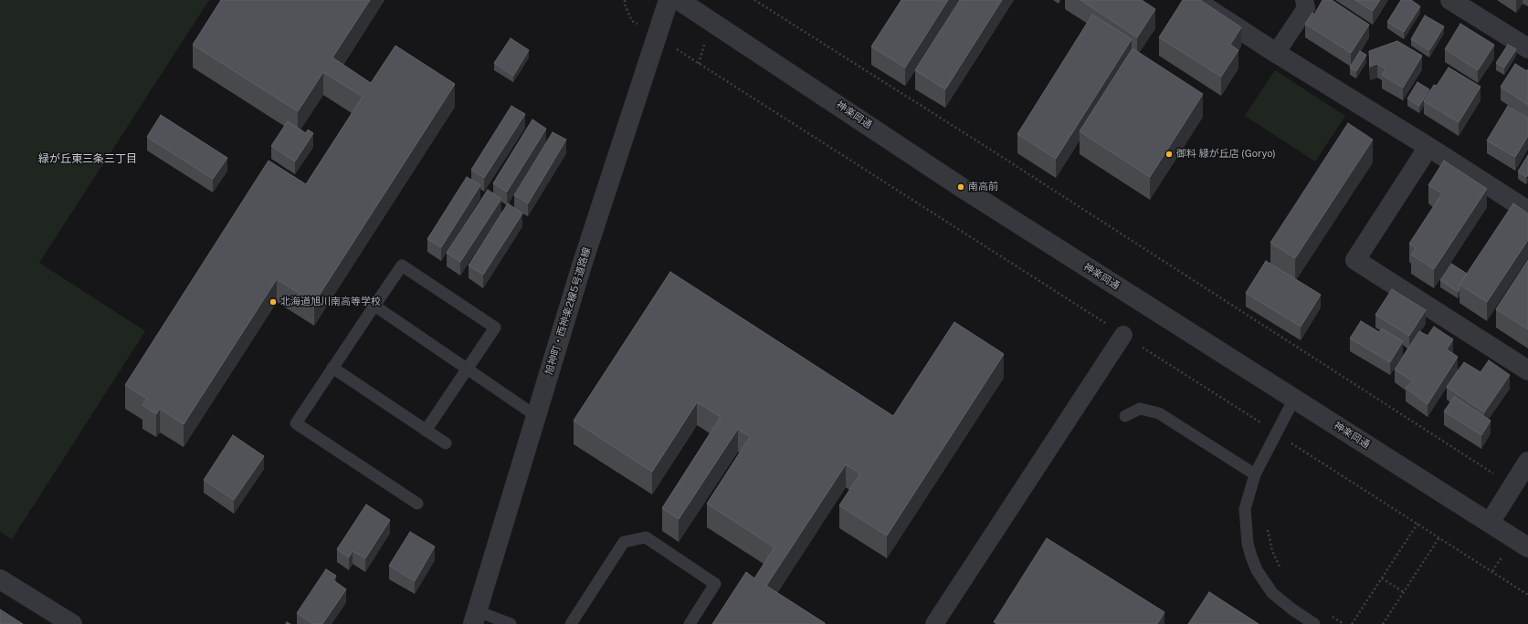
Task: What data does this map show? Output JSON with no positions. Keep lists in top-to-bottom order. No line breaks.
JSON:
{"streets":{"street":["神楽岡通","旭神町・西神楽2線5号道路線"]},"districts":["緑が丘東三条三丁目"],"places":["御料 緑が丘店 (Goryo)","南高前","北海道旭川南高等学校"]}
